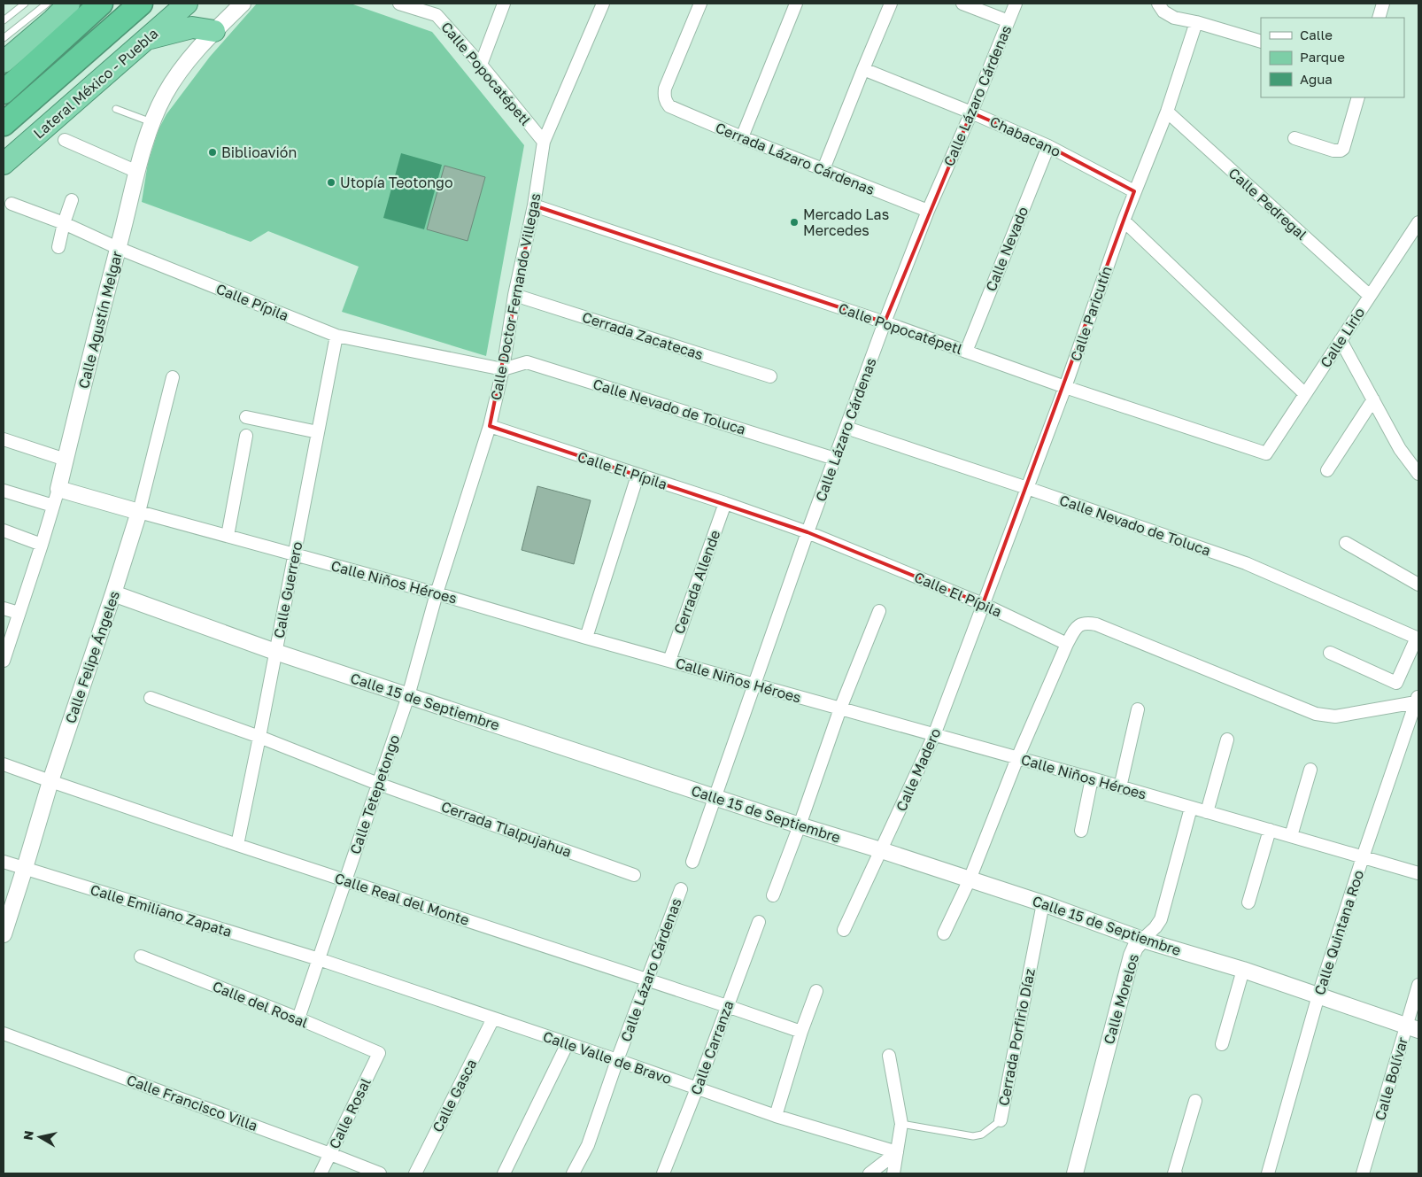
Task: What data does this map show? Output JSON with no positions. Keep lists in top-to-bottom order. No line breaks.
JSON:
{"streets":{"highway":["Lateral México - Puebla"],"street":["Calle Popocatépetl","Calle Lázaro Cárdenas","Chabacano","Cerrada Lázaro Cárdenas","Calle Pedregal","Calle Nevado","Calle Doctor Fernando Villegas","Calle Pípila","Calle Paricutín","Calle Agustín Melgar","Cerrada Zacatecas","Calle Lirio","Calle Nevado de Toluca","Calle El Pípila","Calle Niños Héroes","Cerrada Allende","Calle Guerrero","Calle Felipe Ángeles","Calle 15 de Septiembre","Calle Madero","Calle Tetepetongo","Cerrada Tlalpujahua","Calle Real del Monte","Calle Emiliano Zapata","Calle Quintana Roo","Calle Morelos","Calle del Rosal","Cerrada Porfirio Díaz","Calle Carranza","Calle Valle de Bravo","Calle Bolívar","Calle Gasca","Calle Francisco Villa","Calle Rosal"]},"crossings":[["Calle Popocatépetl","Calle Lázaro Cárdenas"],["Calle Popocatépetl","Calle Nevado"],["Calle Popocatépetl","Calle Doctor Fernando Villegas"],["Calle Popocatépetl","Calle Paricutín"],["Calle Popocatépetl","Calle Lirio"],["Calle Lázaro Cárdenas","Chabacano"],["Calle Lázaro Cárdenas","Cerrada Lázaro Cárdenas"],["Calle Lázaro Cárdenas","Calle Nevado de Toluca"],["Calle Lázaro Cárdenas","Calle El Pípila"],["Calle Lázaro Cárdenas","Calle Niños Héroes"],["Calle Lázaro Cárdenas","Calle 15 de Septiembre"],["Calle Lázaro Cárdenas","Calle Real del Monte"],["Calle Lázaro Cárdenas","Calle Valle de Bravo"],["Chabacano","Calle Nevado"],["Chabacano","Calle Paricutín"],["Calle Pedregal","Calle Paricutín"],["Calle Pedregal","Calle Lirio"],["Calle Doctor Fernando Villegas","Calle Pípila"],["Calle Doctor Fernando Villegas","Cerrada Zacatecas"],["Calle Doctor Fernando Villegas","Calle Nevado de Toluca"],["Calle Doctor Fernando Villegas","Calle El Pípila"],["Calle Doctor Fernando Villegas","Calle Niños Héroes"],["Calle Doctor Fernando Villegas","Calle Tetepetongo"],["Calle Pípila","Calle Agustín Melgar"],["Calle Pípila","Calle Nevado de Toluca"],["Calle Pípila","Calle Guerrero"],["Calle Paricutín","Calle Nevado de Toluca"],["Calle Paricutín","Calle El Pípila"],["Calle Paricutín","Calle Madero"],["Calle Agustín Melgar","Calle Niños Héroes"],["Calle El Pípila","Cerrada Allende"],["Calle El Pípila","Calle Madero"],["Calle Niños Héroes","Cerrada Allende"],["Calle Niños Héroes","Calle Guerrero"],["Calle Niños Héroes","Calle Felipe Ángeles"],["Calle Niños Héroes","Calle Madero"],["Calle Niños Héroes","Calle Tetepetongo"],["Calle Niños Héroes","Calle Quintana Roo"],["Calle Niños Héroes","Calle Morelos"],["Calle Guerrero","Calle 15 de Septiembre"],["Calle Guerrero","Cerrada Tlalpujahua"],["Calle Guerrero","Calle Real del Monte"],["Calle Felipe Ángeles","Calle 15 de Septiembre"],["Calle Felipe Ángeles","Calle Real del Monte"],["Calle Felipe Ángeles","Calle Emiliano Zapata"],["Calle 15 de Septiembre","Calle Madero"],["Calle 15 de Septiembre","Calle Tetepetongo"],["Calle 15 de Septiembre","Calle Quintana Roo"],["Calle 15 de Septiembre","Calle Morelos"],["Calle 15 de Septiembre","Cerrada Porfirio Díaz"],["Calle 15 de Septiembre","Calle Bolívar"],["Calle Tetepetongo","Cerrada Tlalpujahua"],["Calle Tetepetongo","Calle Real del Monte"],["Calle Tetepetongo","Calle Emiliano Zapata"],["Calle Tetepetongo","Calle del Rosal"],["Calle Tetepetongo","Calle Valle de Bravo"],["Calle Real del Monte","Calle Carranza"],["Calle Emiliano Zapata","Calle Valle de Bravo"],["Calle del Rosal","Calle Rosal"],["Calle Carranza","Calle Valle de Bravo"],["Calle Valle de Bravo","Calle Gasca"],["Calle Francisco Villa","Calle Rosal"]],"places":["Biblioavión","Utopía Teotongo","Mercado Las Mercedes"],"legend":["Calle","Parque","Agua"],"north":"left"}
